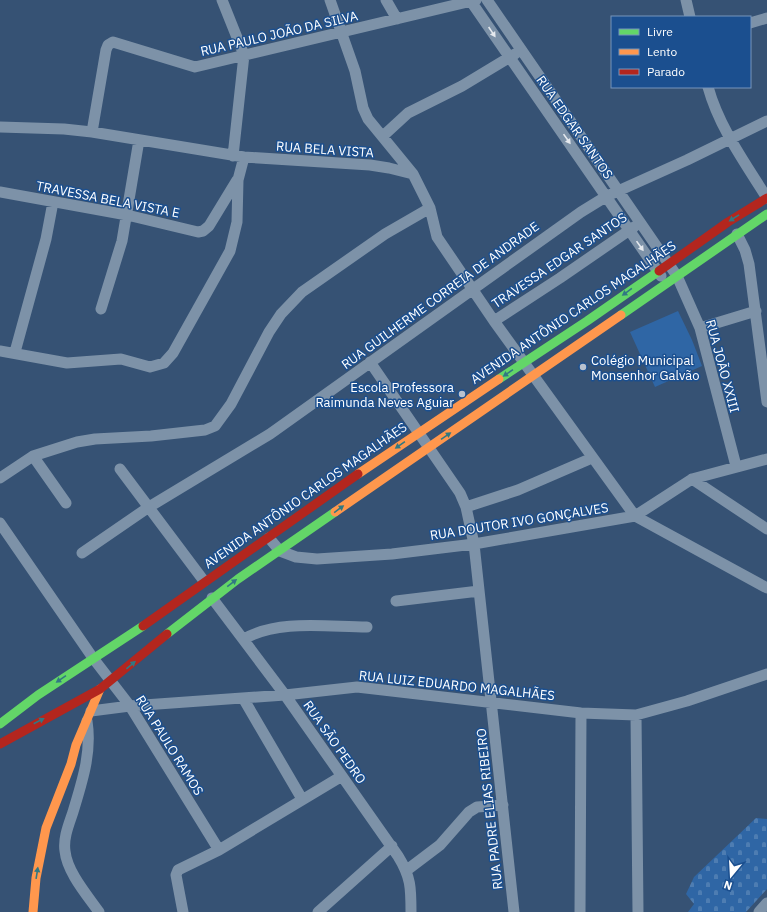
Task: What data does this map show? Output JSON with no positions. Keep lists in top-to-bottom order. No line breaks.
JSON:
{"streets":{"main road":["AVENIDA ANTÔNIO CARLOS MAGALHÃES"],"street":["RUA PAULO JOÃO DA SILVA","RUA EDGAR SANTOS","RUA BELA VISTA","TRAVESSA BELA VISTA E","TRAVESSA EDGAR SANTOS","RUA GUILHERME CORREIA DE ANDRADE","RUA JOÃO XXIII","RUA DOUTOR IVO GONÇALVES","RUA LUIZ EDUARDO MAGALHÃES","RUA SÃO PEDRO","RUA PAULO RAMOS","RUA PADRE ELIAS RIBEIRO"]},"crossings":[["RUA PAULO JOÃO DA SILVA","RUA EDGAR SANTOS"],["RUA PAULO JOÃO DA SILVA","RUA BELA VISTA"],["RUA EDGAR SANTOS","TRAVESSA EDGAR SANTOS"],["RUA EDGAR SANTOS","RUA GUILHERME CORREIA DE ANDRADE"],["RUA EDGAR SANTOS","AVENIDA ANTÔNIO CARLOS MAGALHÃES"],["RUA EDGAR SANTOS","RUA JOÃO XXIII"],["RUA GUILHERME CORREIA DE ANDRADE","RUA PADRE ELIAS RIBEIRO"],["AVENIDA ANTÔNIO CARLOS MAGALHÃES","RUA JOÃO XXIII"],["AVENIDA ANTÔNIO CARLOS MAGALHÃES","RUA PAULO RAMOS"],["AVENIDA ANTÔNIO CARLOS MAGALHÃES","RUA PADRE ELIAS RIBEIRO"],["RUA JOÃO XXIII","RUA DOUTOR IVO GONÇALVES"],["RUA DOUTOR IVO GONÇALVES","RUA PADRE ELIAS RIBEIRO"],["RUA LUIZ EDUARDO MAGALHÃES","RUA SÃO PEDRO"],["RUA LUIZ EDUARDO MAGALHÃES","RUA PAULO RAMOS"],["RUA LUIZ EDUARDO MAGALHÃES","RUA PADRE ELIAS RIBEIRO"]],"places":["Colégio Municipal Monsenhor Galvão","Escola Professora Raimunda Neves Aguiar"],"legend":["Livre","Lento","Parado"],"north":"bottom"}
